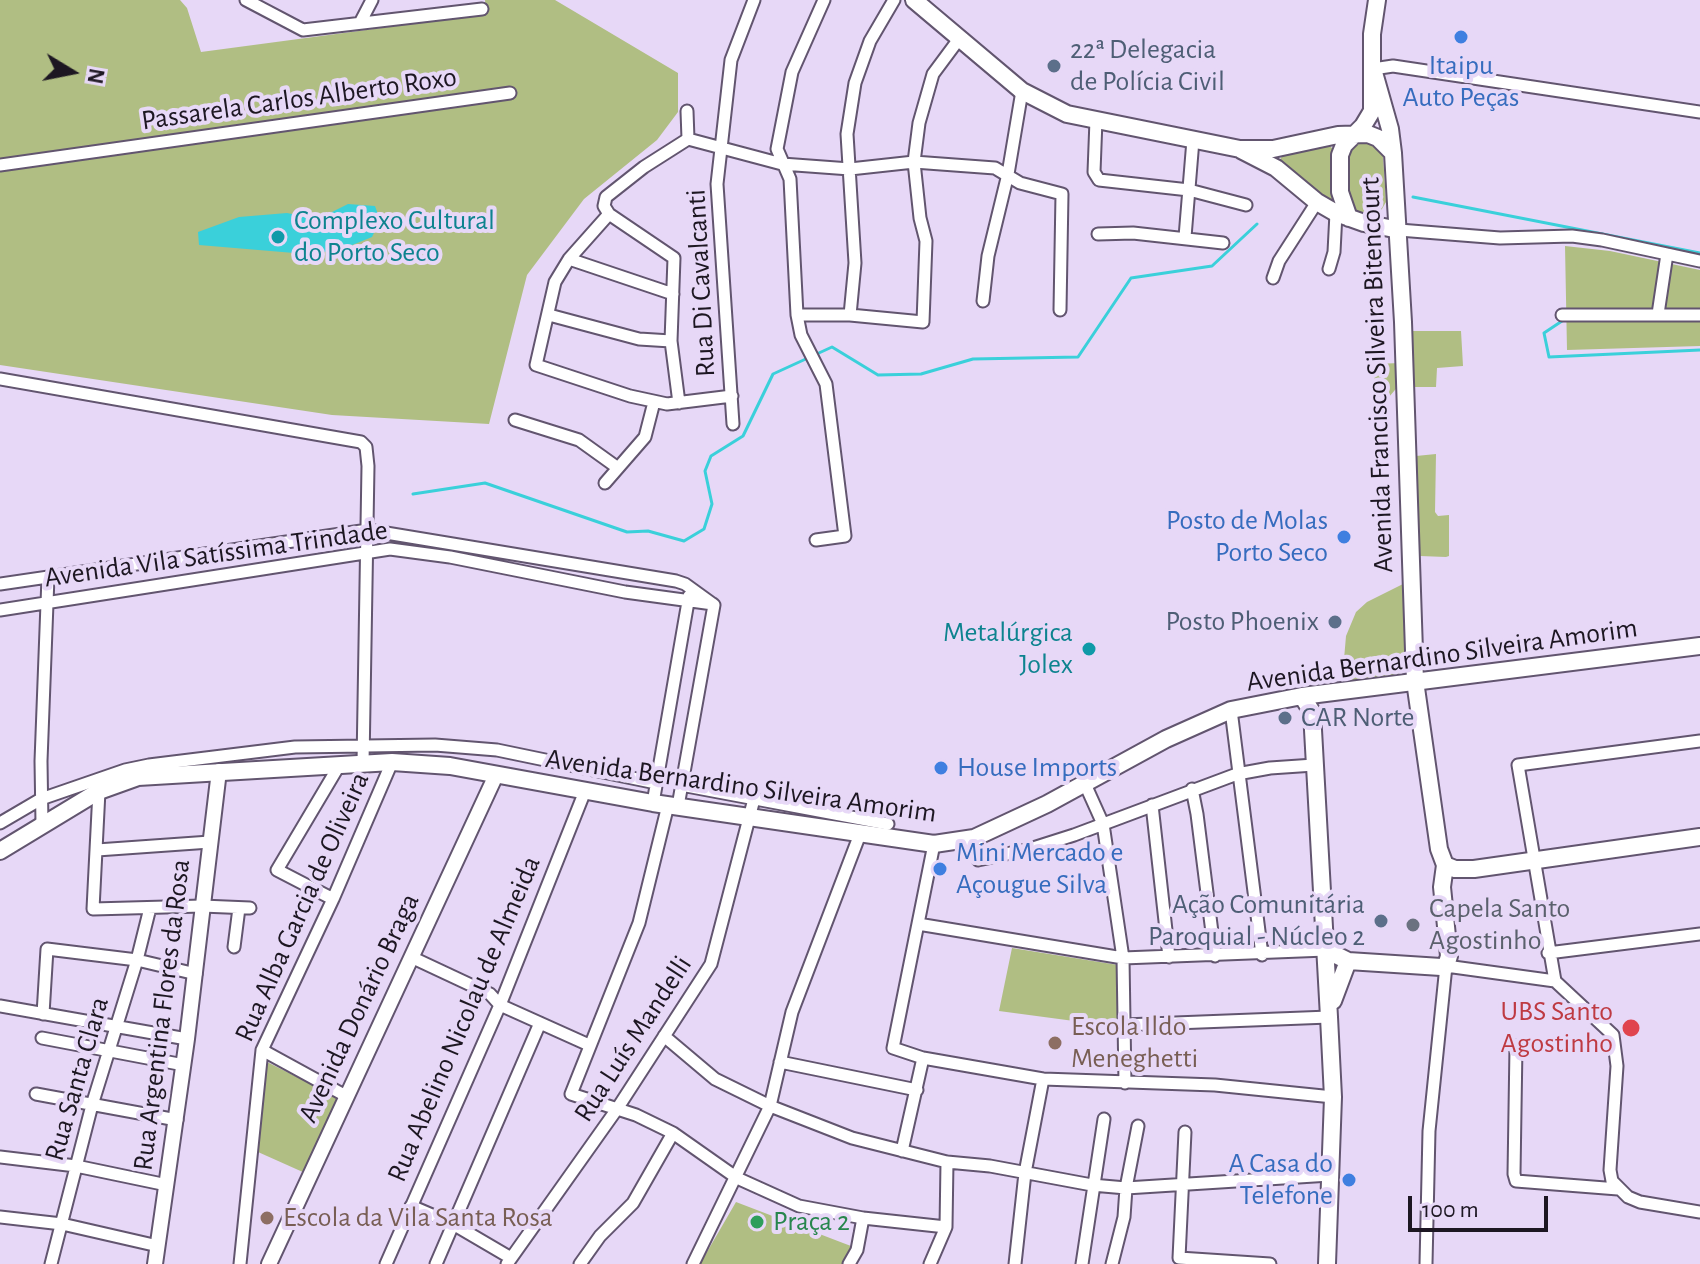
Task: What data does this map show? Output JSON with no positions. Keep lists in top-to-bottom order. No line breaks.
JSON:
{"streets":{"main road":["Avenida Francisco Silveira Bitencourt","Avenida Bernardino Silveira Amorim"],"street":["Passarela Carlos Alberto Roxo","Rua Di Cavalcanti","Avenida Vila Satíssima Trindade","Rua Alba Garcia de Oliveira","Avenida Donário Braga","Rua Argentina Flores da Rosa","Rua Abelino Nicolau de Almeida","Rua Luís Mandelli","Rua Santa Clara"]},"crossings":[["Avenida Francisco Silveira Bitencourt","Avenida Bernardino Silveira Amorim"],["Avenida Bernardino Silveira Amorim","Rua Alba Garcia de Oliveira"],["Avenida Bernardino Silveira Amorim","Avenida Donário Braga"],["Avenida Bernardino Silveira Amorim","Rua Argentina Flores da Rosa"],["Avenida Bernardino Silveira Amorim","Rua Abelino Nicolau de Almeida"],["Avenida Bernardino Silveira Amorim","Rua Luís Mandelli"]],"places":["Itaipu Auto Peças","22ª Delegacia de Polícia Civil","Complexo Cultural do Porto Seco","Posto de Molas Porto Seco","Posto Phoenix","Metalúrgica Jolex","CAR Norte","House Imports","Mini Mercado e Açougue Silva","Ação Comunitária Paroquial - Núcleo 2","Capela Santo Agostinho","UBS Santo Agostinho","Escola Ildo Meneghetti","A Casa do Telefone","Escola da Vila Santa Rosa","Praça 2"],"scale_bar":"100 m","north":"right"}
